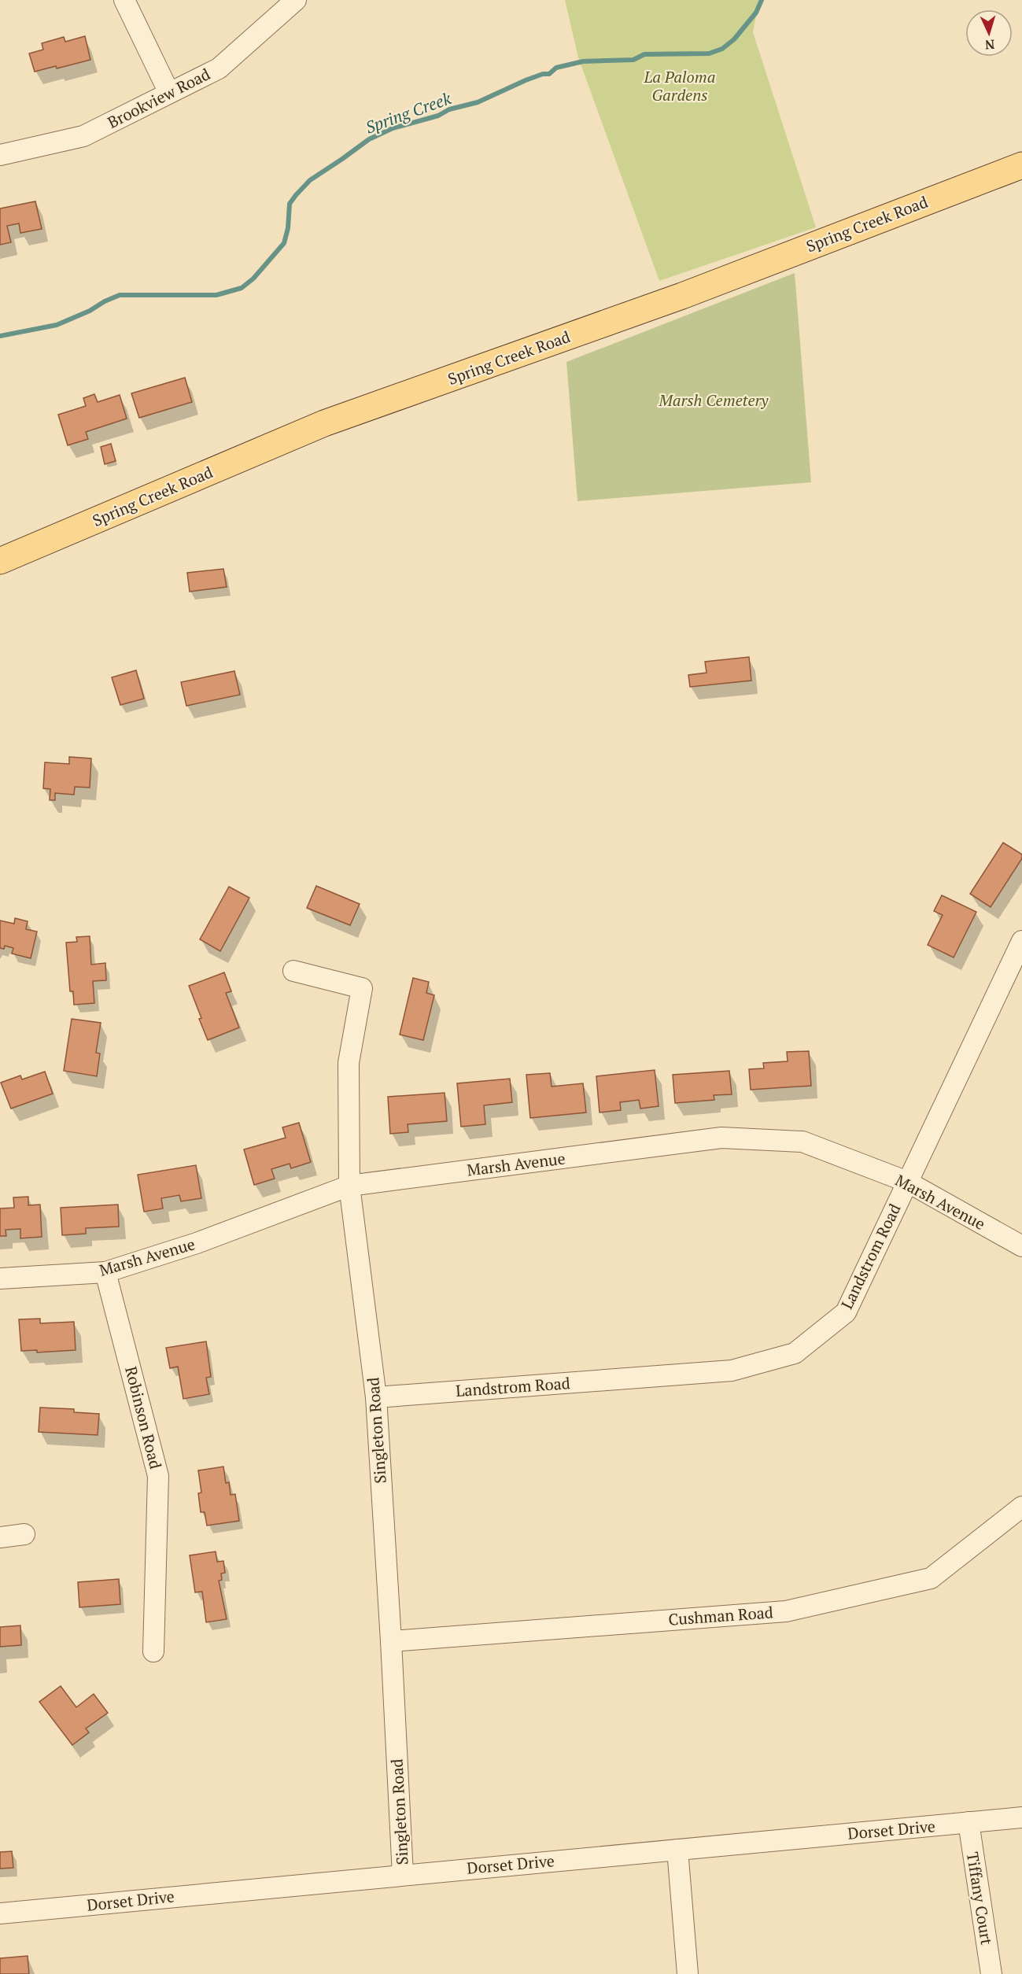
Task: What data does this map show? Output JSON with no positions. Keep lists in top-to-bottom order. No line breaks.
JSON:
{"streets":{"main road":["Spring Creek Road"],"street":["Brookview Road","Marsh Avenue","Landstrom Road","Robinson Road","Singleton Road","Cushman Road","Dorset Drive","Tiffany Court"]},"crossings":[["Marsh Avenue","Landstrom Road"],["Marsh Avenue","Robinson Road"],["Marsh Avenue","Singleton Road"],["Landstrom Road","Singleton Road"],["Singleton Road","Cushman Road"],["Singleton Road","Dorset Drive"],["Dorset Drive","Tiffany Court"]],"water":["Spring Creek"],"parks":["La Paloma Gardens","Marsh Cemetery"],"north":"bottom"}
